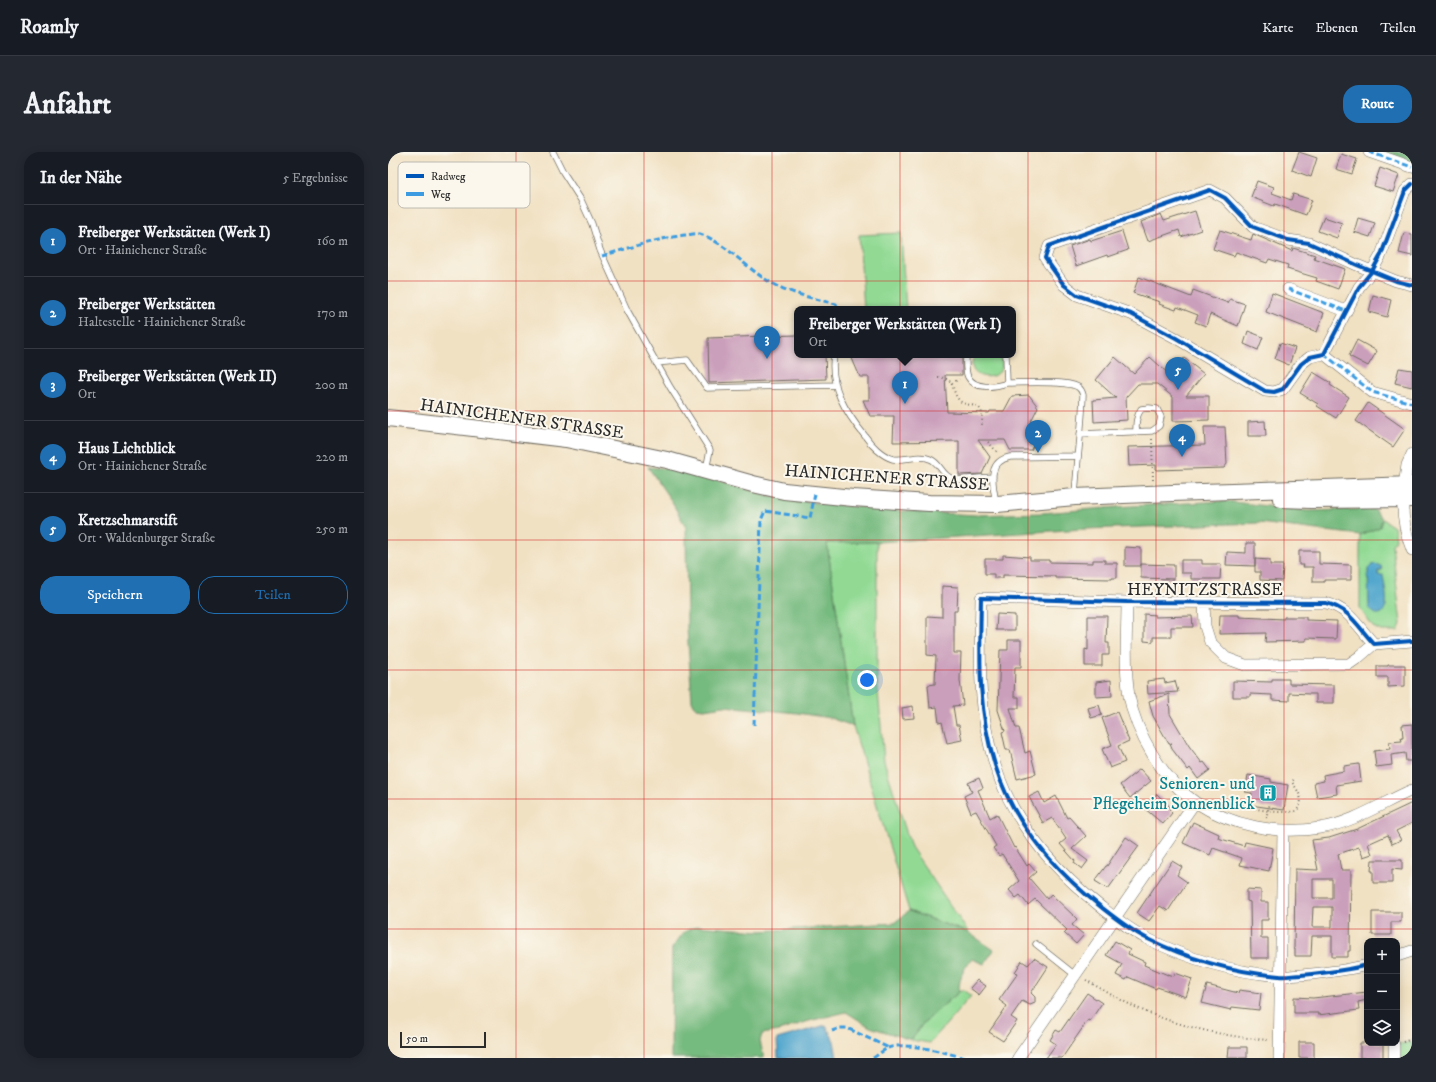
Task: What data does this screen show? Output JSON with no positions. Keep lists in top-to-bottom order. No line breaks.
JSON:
{"streets":{"main road":["HAINICHENER STRASSE"],"street":["HEYNITZSTRASSE"]},"places":{"building":["Senioren- und Pflegeheim Sonnenblick"]},"legend":["Radweg","Weg"],"scale_bar":"50 m","page":{"header":"Roamly","nav":["Karte","Ebenen","Teilen"],"buttons":["Route",["Speichern","Teilen"]],"title":"Anfahrt","heading":["In der Nähe","5 Ergebnisse"],"list":[{"mark":"1","name":"Freiberger Werkstätten (Werk I)","note":"Ort · Hainichener Straße","value":"160 m"},{"mark":"2","name":"Freiberger Werkstätten","note":"Haltestelle · Hainichener Straße","value":"170 m"},{"mark":"3","name":"Freiberger Werkstätten (Werk II)","note":"Ort","value":"200 m"},{"mark":"4","name":"Haus Lichtblick","note":"Ort · Hainichener Straße","value":"220 m"},{"mark":"5","name":"Kretzschmarstift","note":"Ort · Waldenburger Straße","value":"250 m"}],"popup":["Freiberger Werkstätten (Werk I)","Ort"],"pins":["3","5","1","2","4"],"map_buttons":["+","−"],"scale":"50 m"}}
